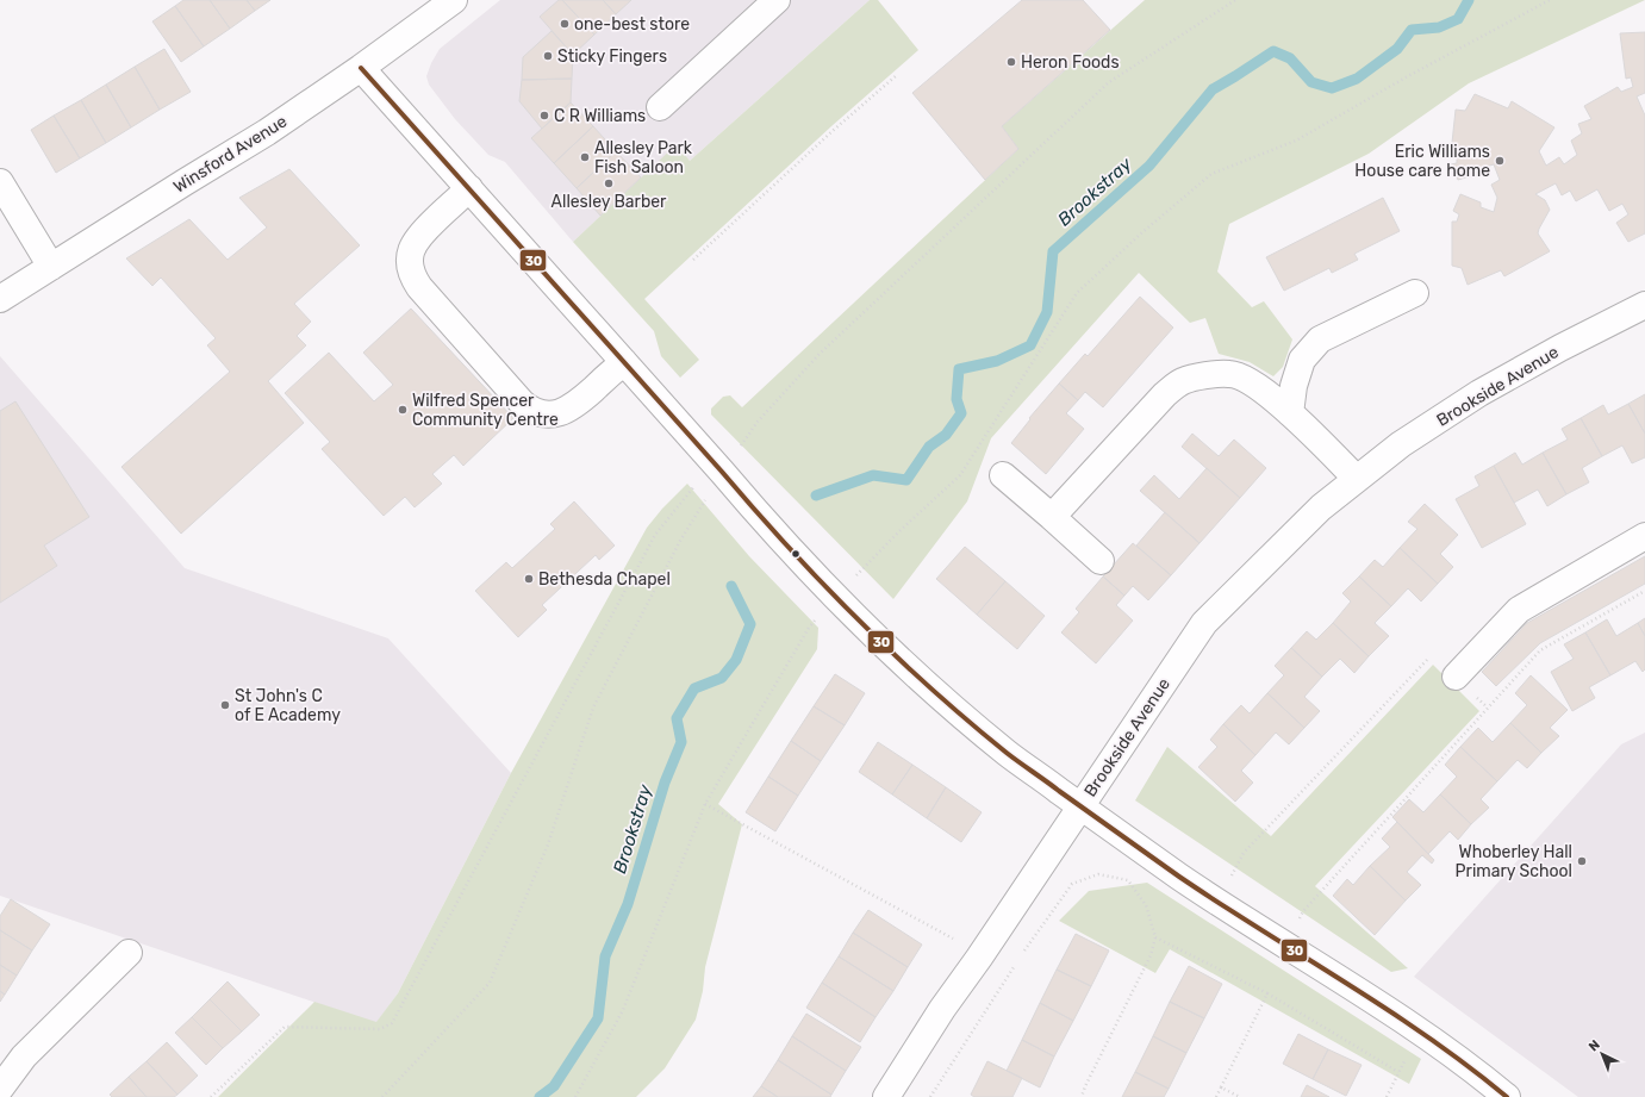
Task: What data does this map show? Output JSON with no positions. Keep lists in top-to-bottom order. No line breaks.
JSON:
{"streets":{"street":["Winsford Avenue","Brookside Avenue"]},"water":["Brookstray"],"places":["one-best store","Sticky Fingers","Heron Foods","C R Williams","Allesley Park Fish Saloon","Eric Williams House care home","Allesley Barber","Wilfred Spencer Community Centre","Bethesda Chapel","St John's C of E Academy","Whoberley Hall Primary School"],"lines":["transit line 30"],"north":"top left"}
